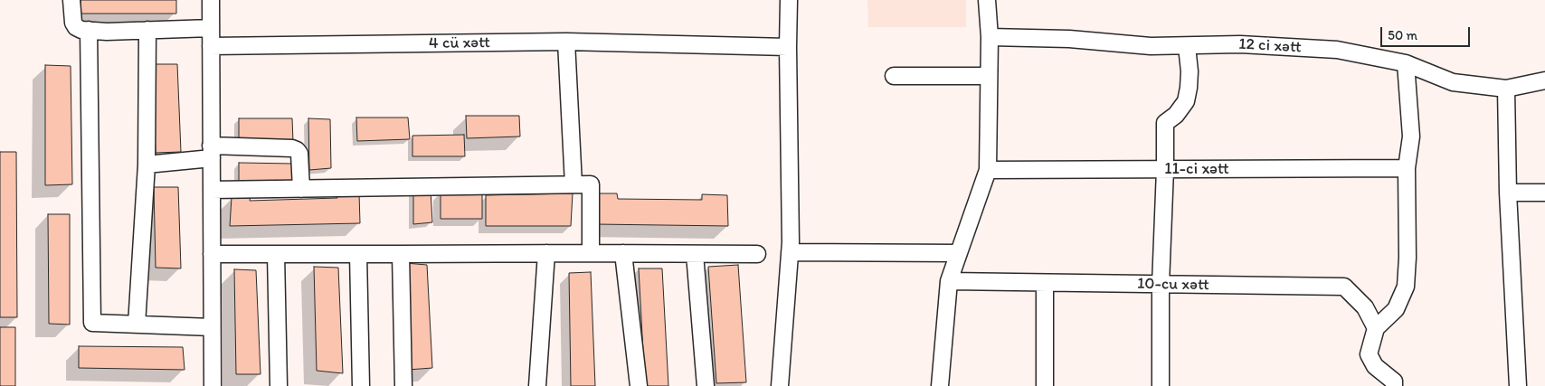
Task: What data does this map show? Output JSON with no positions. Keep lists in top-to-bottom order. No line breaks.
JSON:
{"streets":{"street":["4 cü xətt","12 ci xətt","11-ci xətt","10-cu xətt"]},"scale_bar":"50 m"}
